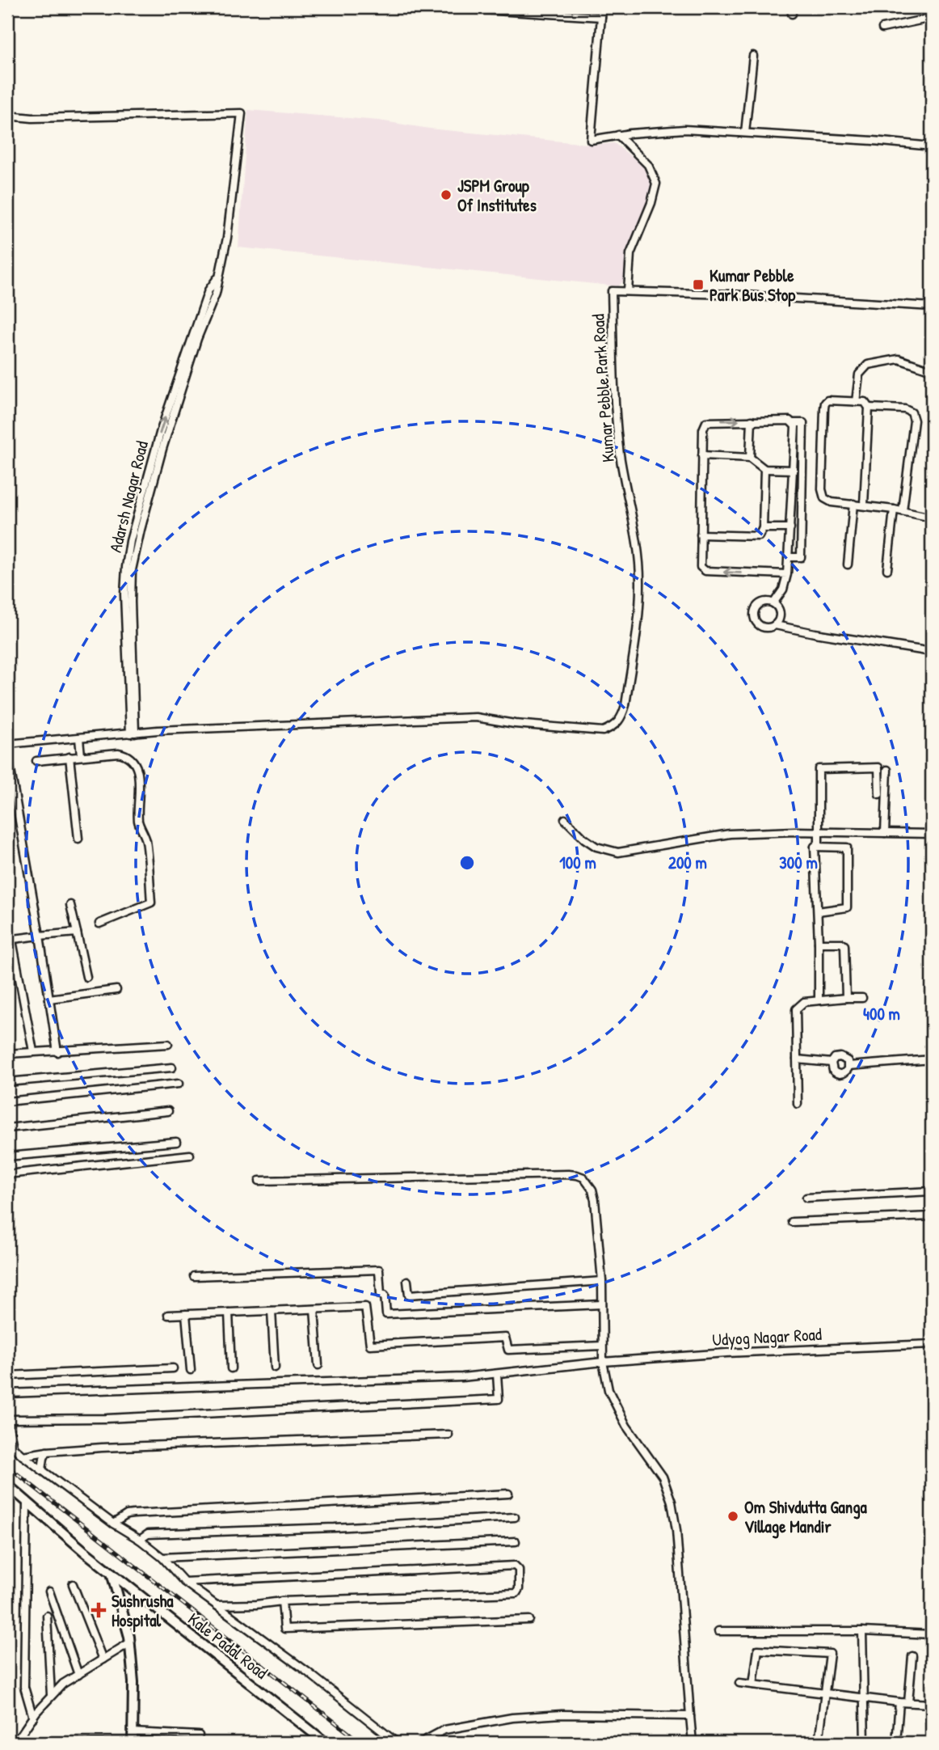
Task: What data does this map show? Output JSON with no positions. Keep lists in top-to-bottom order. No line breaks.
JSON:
{"streets":{"street":["Kumar Pebble Park Road","Adarsh Nagar Road","Udyog Nagar Road","Kale Padal Road"]},"crossings":[["Kumar Pebble Park Road","Adarsh Nagar Road"]],"places":{"other":["JSPM Group Of Institutes","Om Shivdutta Ganga Village Mandir"],"transit":["Kumar Pebble Park Bus Stop"],"health":["Sushrusha Hospital"]},"rings":["100 m","200 m","300 m","400 m"]}
